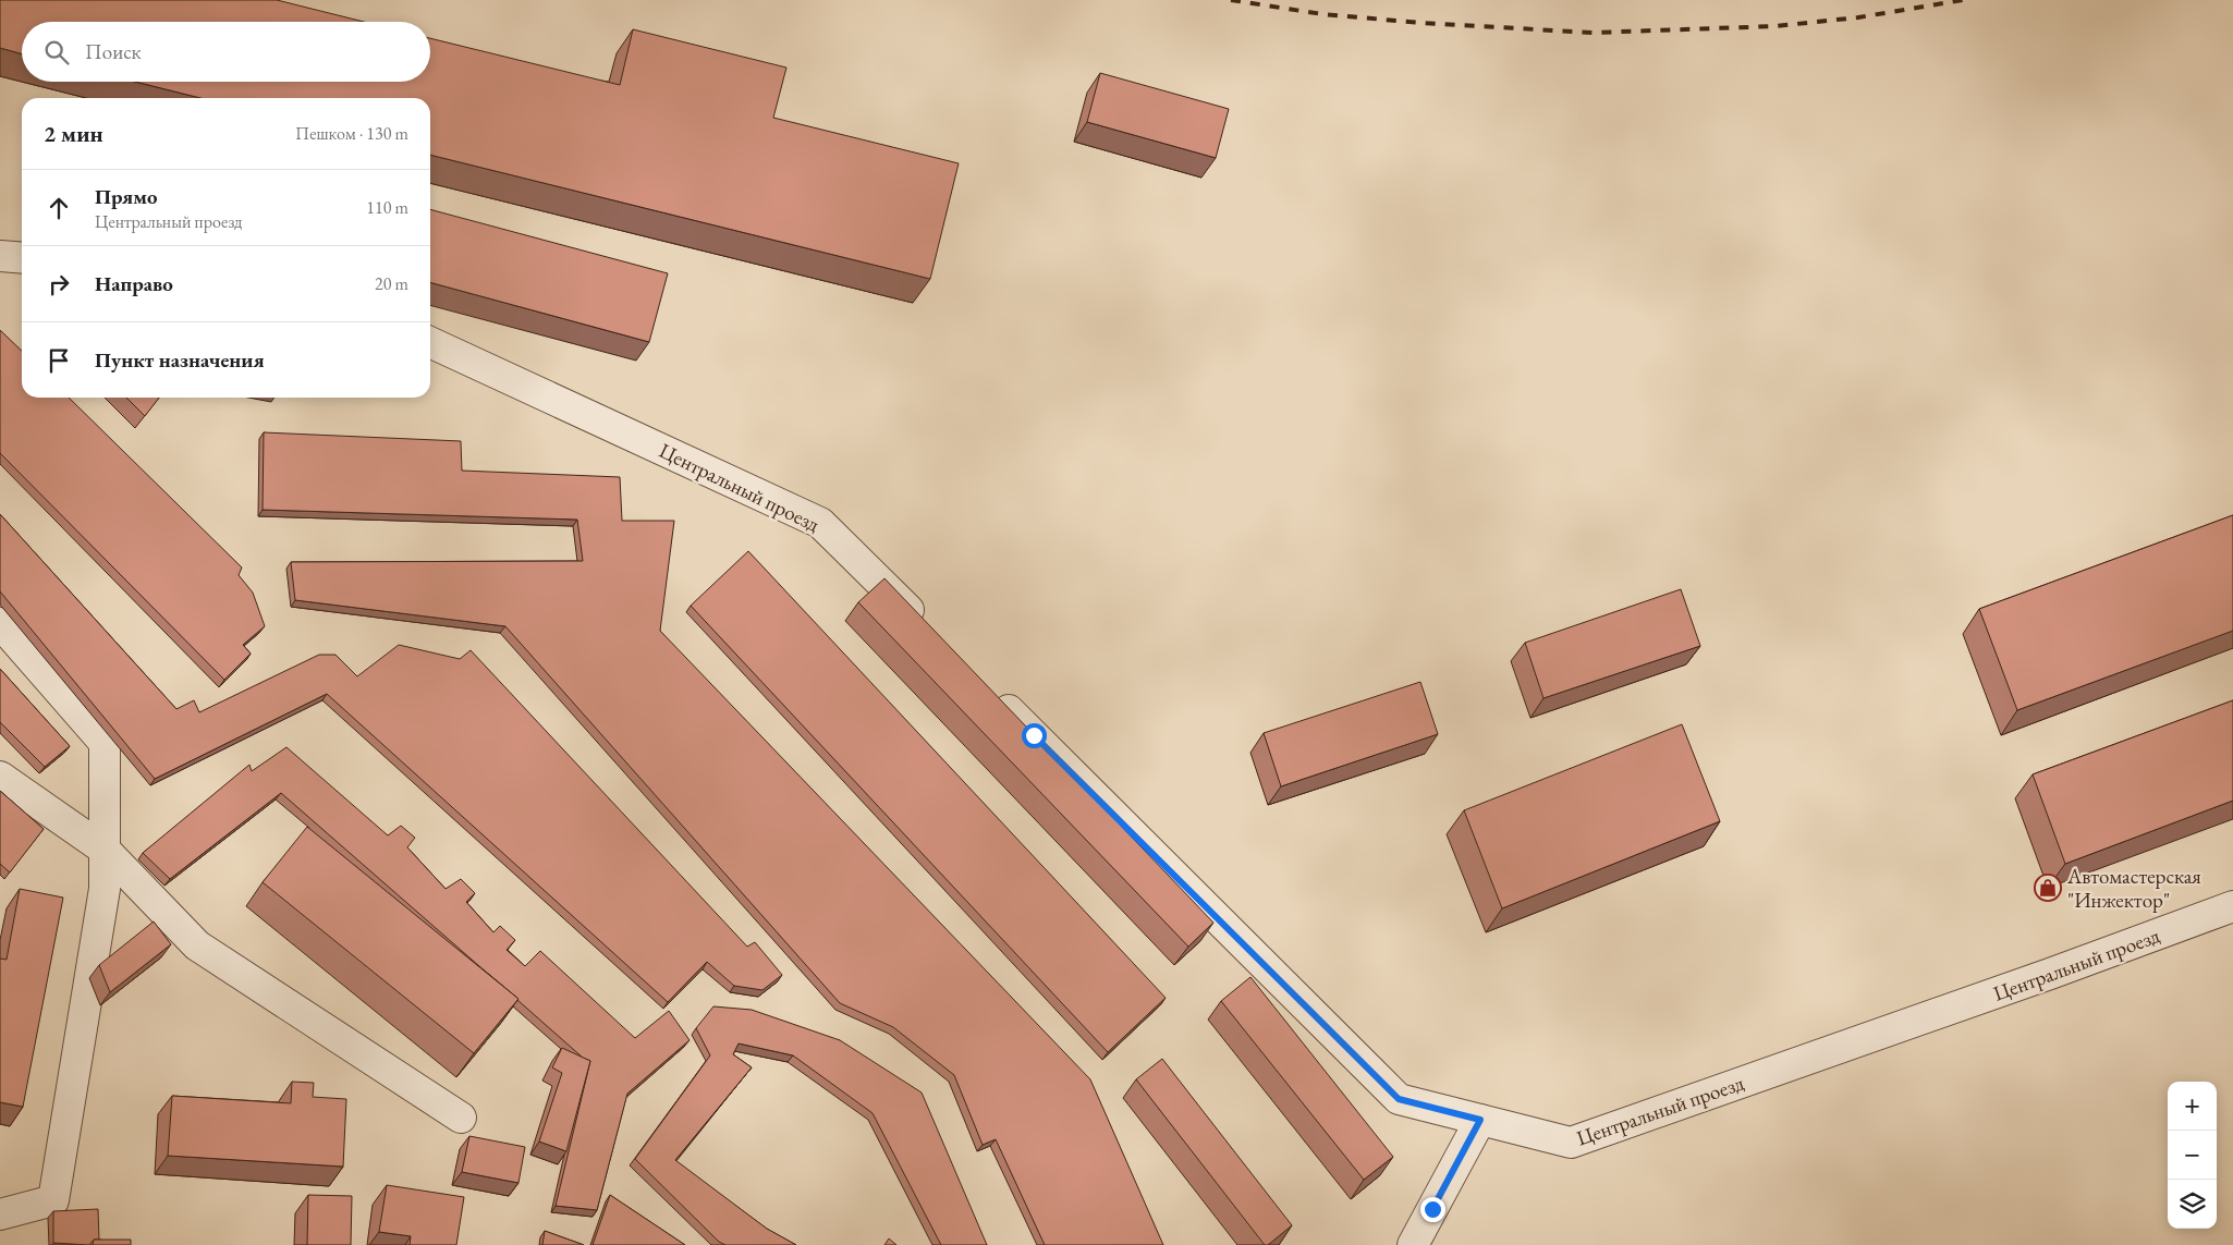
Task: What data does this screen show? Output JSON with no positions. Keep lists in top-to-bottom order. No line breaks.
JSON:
{"streets":{"street":["Центральный проезд"]},"places":{"shop":["Автомастерская \"Инжектор\""]},"page":{"search":"Поиск","heading":["2 мин","Пешком · 130 m"],"list":[["Прямо","Центральный проезд","110 m"],["Направо","20 m"],"Пункт назначения"],"map_buttons":["+","−"]}}
